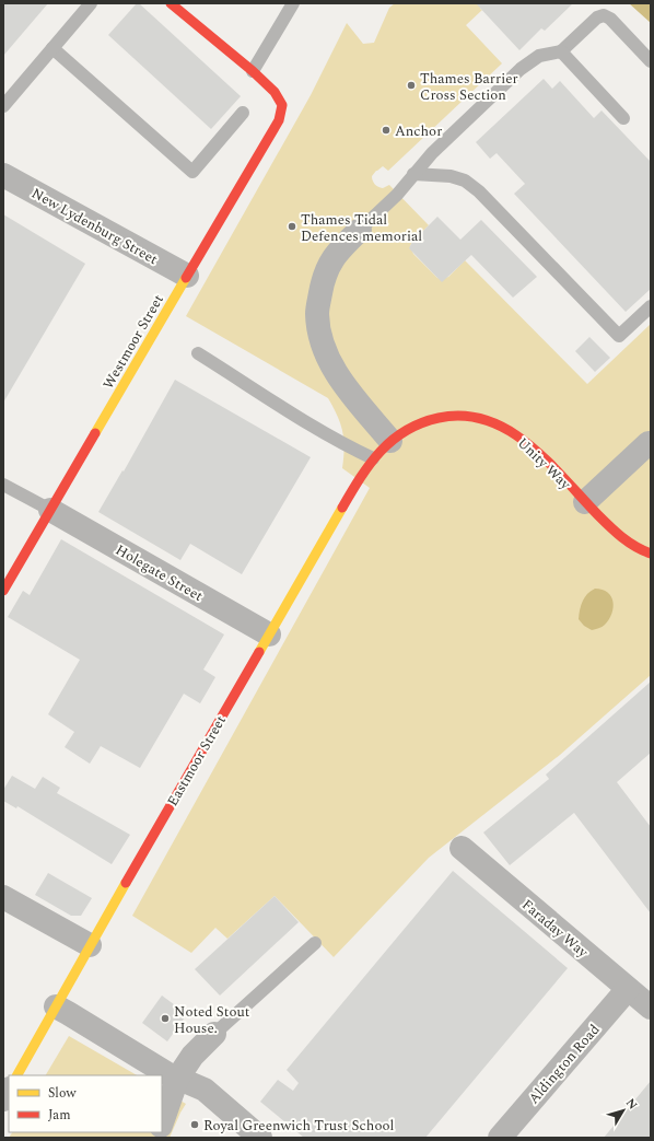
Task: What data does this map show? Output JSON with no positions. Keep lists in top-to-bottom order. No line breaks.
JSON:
{"streets":{"street":["New Lydenburg Street","Westmoor Street","Unity Way","Holegate Street","Eastmoor Street","Faraday Way","Aldington Road"]},"crossings":[["New Lydenburg Street","Westmoor Street"],["Westmoor Street","Holegate Street"],["Unity Way","Eastmoor Street"],["Holegate Street","Eastmoor Street"],["Faraday Way","Aldington Road"]],"places":["Thames Barrier Cross Section","Anchor","Thames Tidal Defences memorial","Noted Stout House.","Royal Greenwich Trust School"],"legend":["Slow","Jam"],"north":"top right"}
